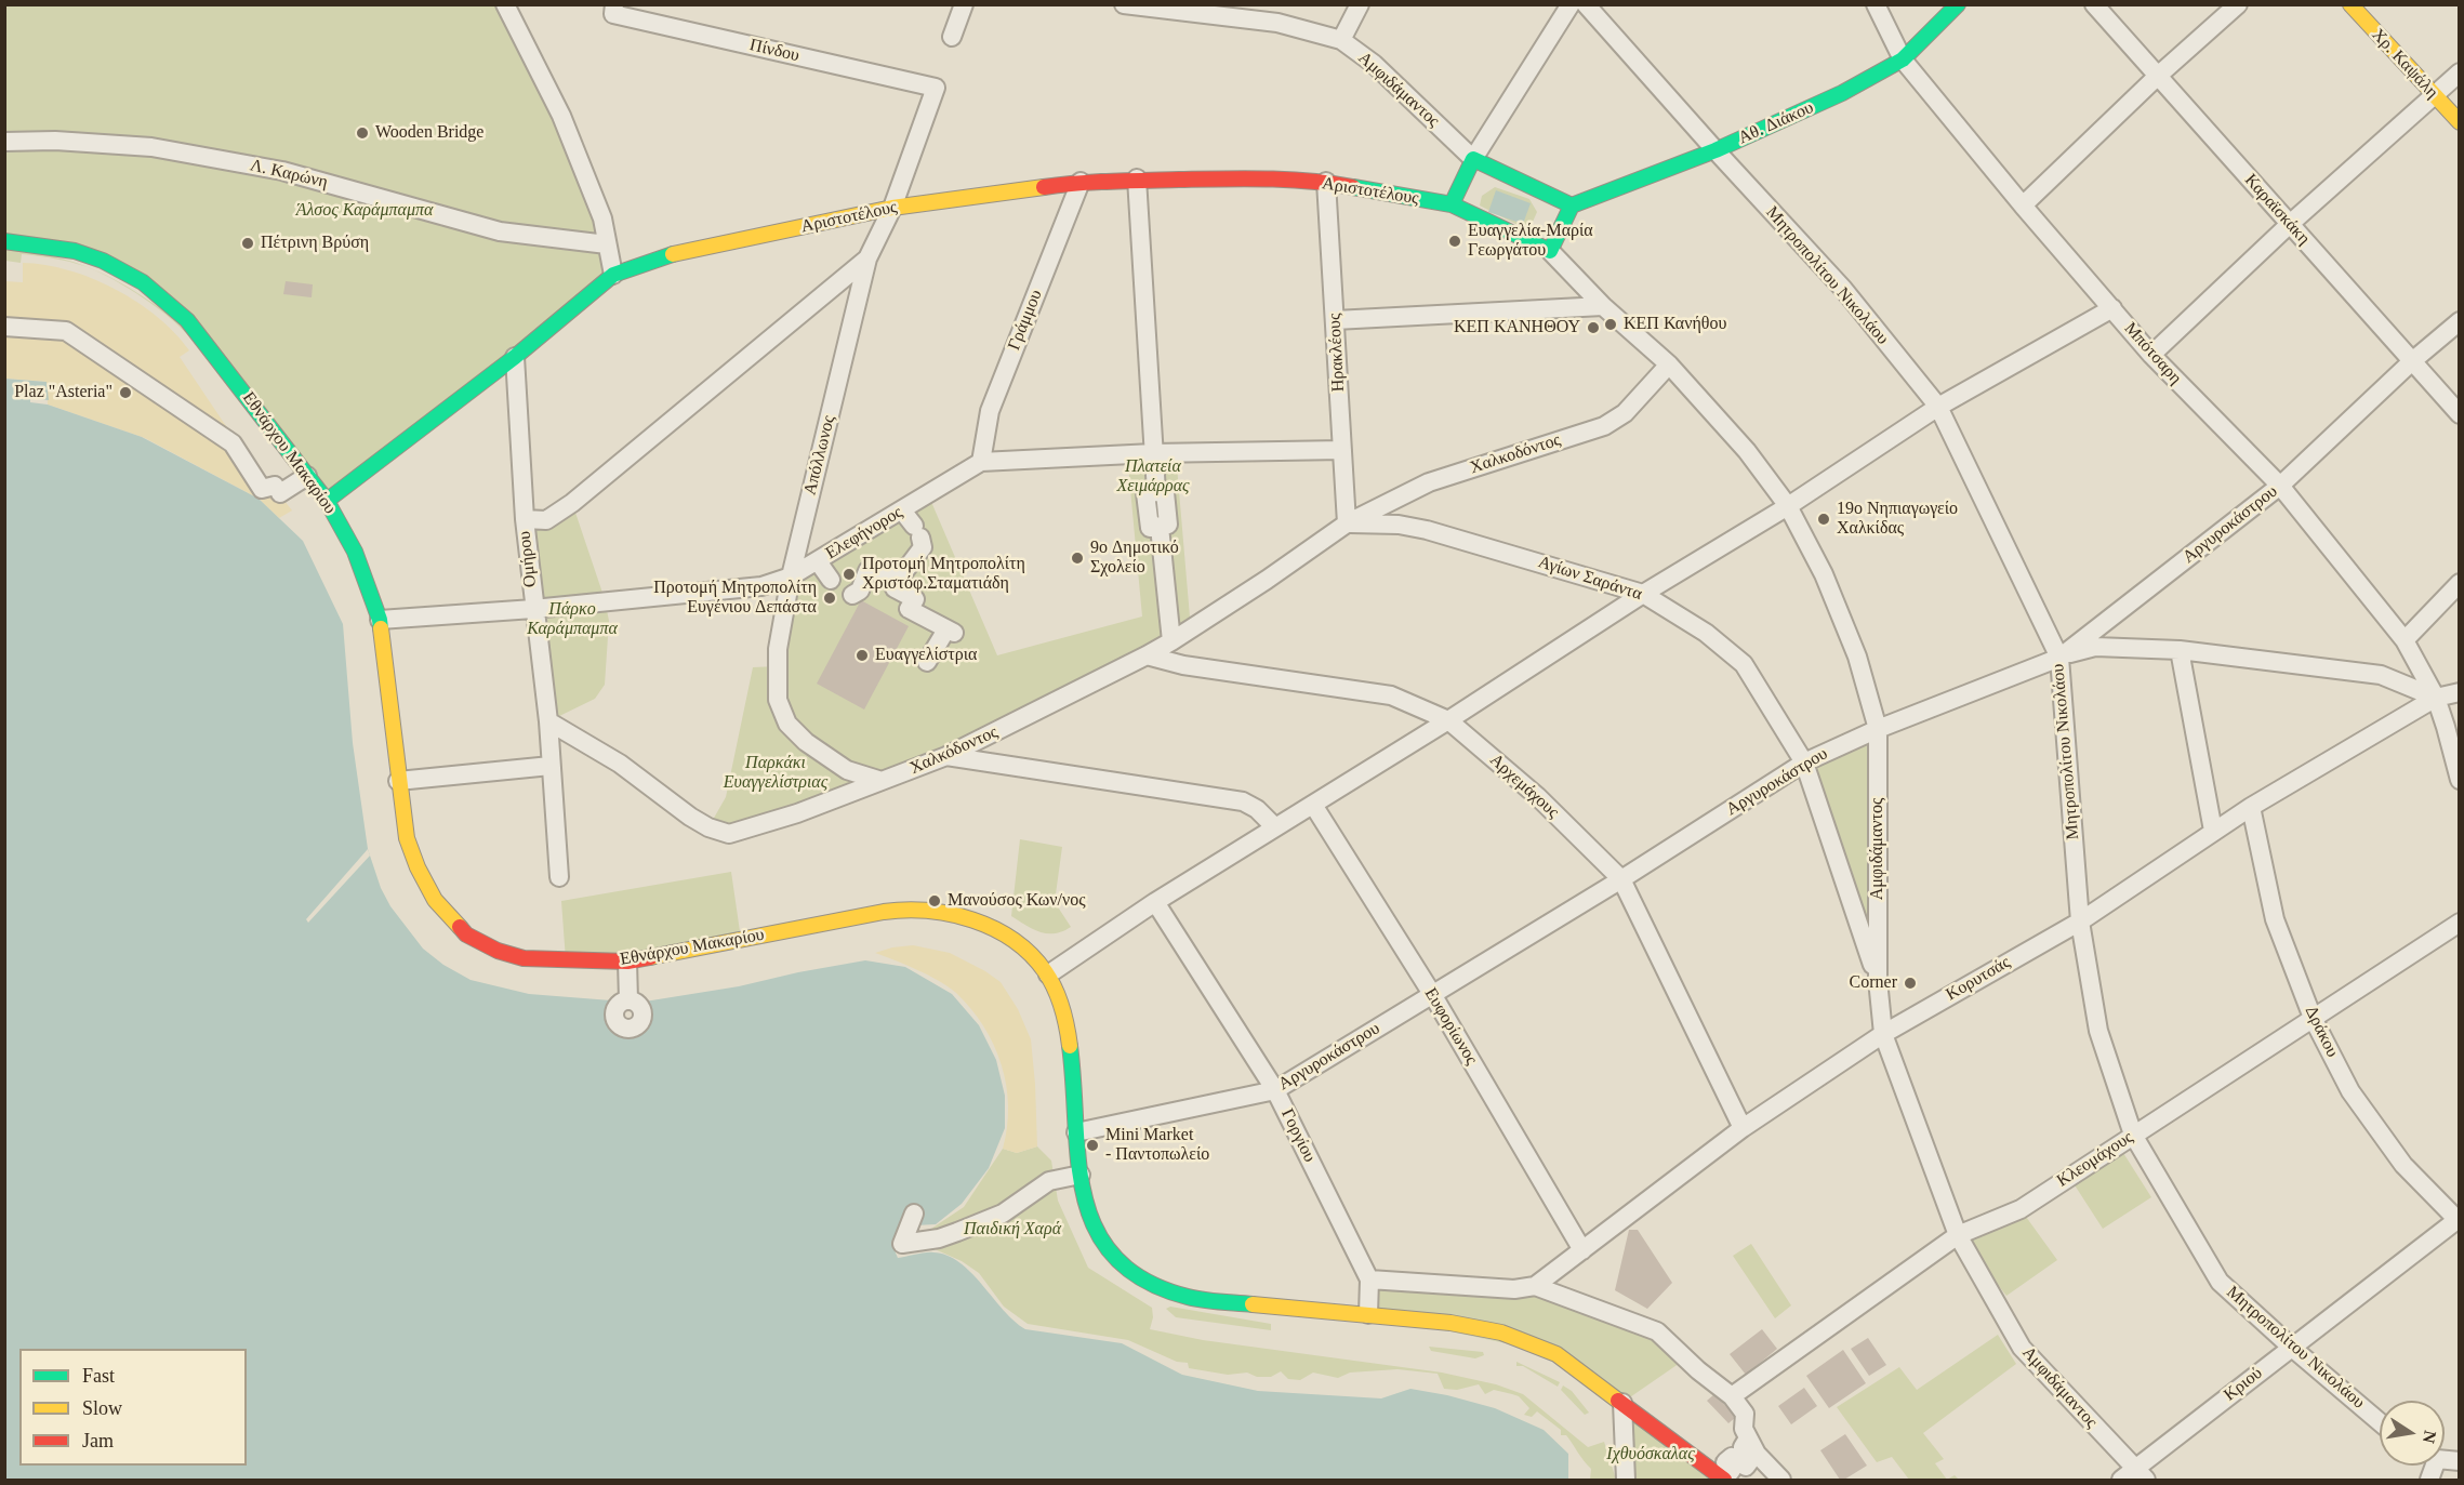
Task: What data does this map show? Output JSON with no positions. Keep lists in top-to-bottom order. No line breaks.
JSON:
{"streets":{"street":["Πίνδου","Χρ. Καψάλη","Αμφιδάμαντος","Αθ. Διάκου","Λ. Καρώνη","Αριστοτέλους","Καραϊσκάκη","Μητροπολίτου Νικολάου","Γράμμου","Ηρακλέους","Μπότσαρη","Εθνάρχου Μακαρίου","Χαλκοδόντος","Απόλλωνος","Αργυροκάστρου","Ελεφήνορος","Ομήρου","Αγίων Σαράντα","Χαλκόδοντος","Αρχεμάχους","Κορυτσάς","Ευφορίωνος","Δράκου","Γοργίου","Κλεομάχους","Κριού"]},"crossings":[["Πίνδου","Απόλλωνος"],["Αμφιδάμαντος","Αριστοτέλους"],["Αμφιδάμαντος","Χαλκοδόντος"],["Αμφιδάμαντος","Αργυροκάστρου"],["Αμφιδάμαντος","Αγίων Σαράντα"],["Αμφιδάμαντος","Κορυτσάς"],["Αμφιδάμαντος","Κλεομάχους"],["Αμφιδάμαντος","Κριού"],["Αθ. Διάκου","Μητροπολίτου Νικολάου"],["Αθ. Διάκου","Μπότσαρη"],["Αριστοτέλους","Γράμμου"],["Αριστοτέλους","Ηρακλέους"],["Αριστοτέλους","Εθνάρχου Μακαρίου"],["Αριστοτέλους","Απόλλωνος"],["Αριστοτέλους","Ομήρου"],["Καραϊσκάκη","Αργυροκάστρου"],["Μητροπολίτου Νικολάου","Αργυροκάστρου"],["Μητροπολίτου Νικολάου","Κορυτσάς"],["Μητροπολίτου Νικολάου","Κλεομάχους"],["Μητροπολίτου Νικολάου","Κριού"],["Γράμμου","Ελεφήνορος"],["Ηρακλέους","Χαλκοδόντος"],["Ηρακλέους","Ελεφήνορος"],["Ηρακλέους","Αγίων Σαράντα"],["Ηρακλέους","Χαλκόδοντος"],["Μπότσαρη","Αργυροκάστρου"],["Μπότσαρη","Κορυτσάς"],["Εθνάρχου Μακαρίου","Αργυροκάστρου"],["Εθνάρχου Μακαρίου","Ελεφήνορος"],["Εθνάρχου Μακαρίου","Γοργίου"],["Χαλκοδόντος","Αγίων Σαράντα"],["Χαλκοδόντος","Χαλκόδοντος"],["Απόλλωνος","Ελεφήνορος"],["Απόλλωνος","Χαλκόδοντος"],["Αργυροκάστρου","Αγίων Σαράντα"],["Αργυροκάστρου","Αρχεμάχους"],["Αργυροκάστρου","Ευφορίωνος"],["Αργυροκάστρου","Γοργίου"],["Ελεφήνορος","Ομήρου"],["Ομήρου","Χαλκόδοντος"],["Αγίων Σαράντα","Χαλκόδοντος"],["Χαλκόδοντος","Αρχεμάχους"],["Αρχεμάχους","Κορυτσάς"],["Κορυτσάς","Ευφορίωνος"],["Κορυτσάς","Δράκου"],["Κορυτσάς","Γοργίου"],["Δράκου","Κλεομάχους"],["Δράκου","Κριού"]],"parks":["Άλσος Καράμπαμπα","Πλατεία Χειμάρρας","Πάρκο Καράμπαμπα","Παρκάκι Ευαγγελίστριας","Παιδική Χαρά","Ιχθυόσκαλας"],"places":["Wooden Bridge","Ευαγγελία-Μαρία Γεωργάτου","Πέτρινη Βρύση","ΚΕΠ Κανήθου","ΚΕΠ ΚΑΝΗΘΟΥ","Plaz \"Asteria\"","19ο Νηπιαγωγείο Χαλκίδας","9ο Δημοτικό Σχολείο","Προτομή Μητροπολίτη Χριστόφ.Σταματιάδη","Προτομή Μητροπολίτη Ευγένιου Δεπάστα","Ευαγγελίστρια","Μανούσος Κων/νος","Corner","Mini Market - Παντοπωλείο"],"legend":["Fast","Slow","Jam"],"north":"right"}
